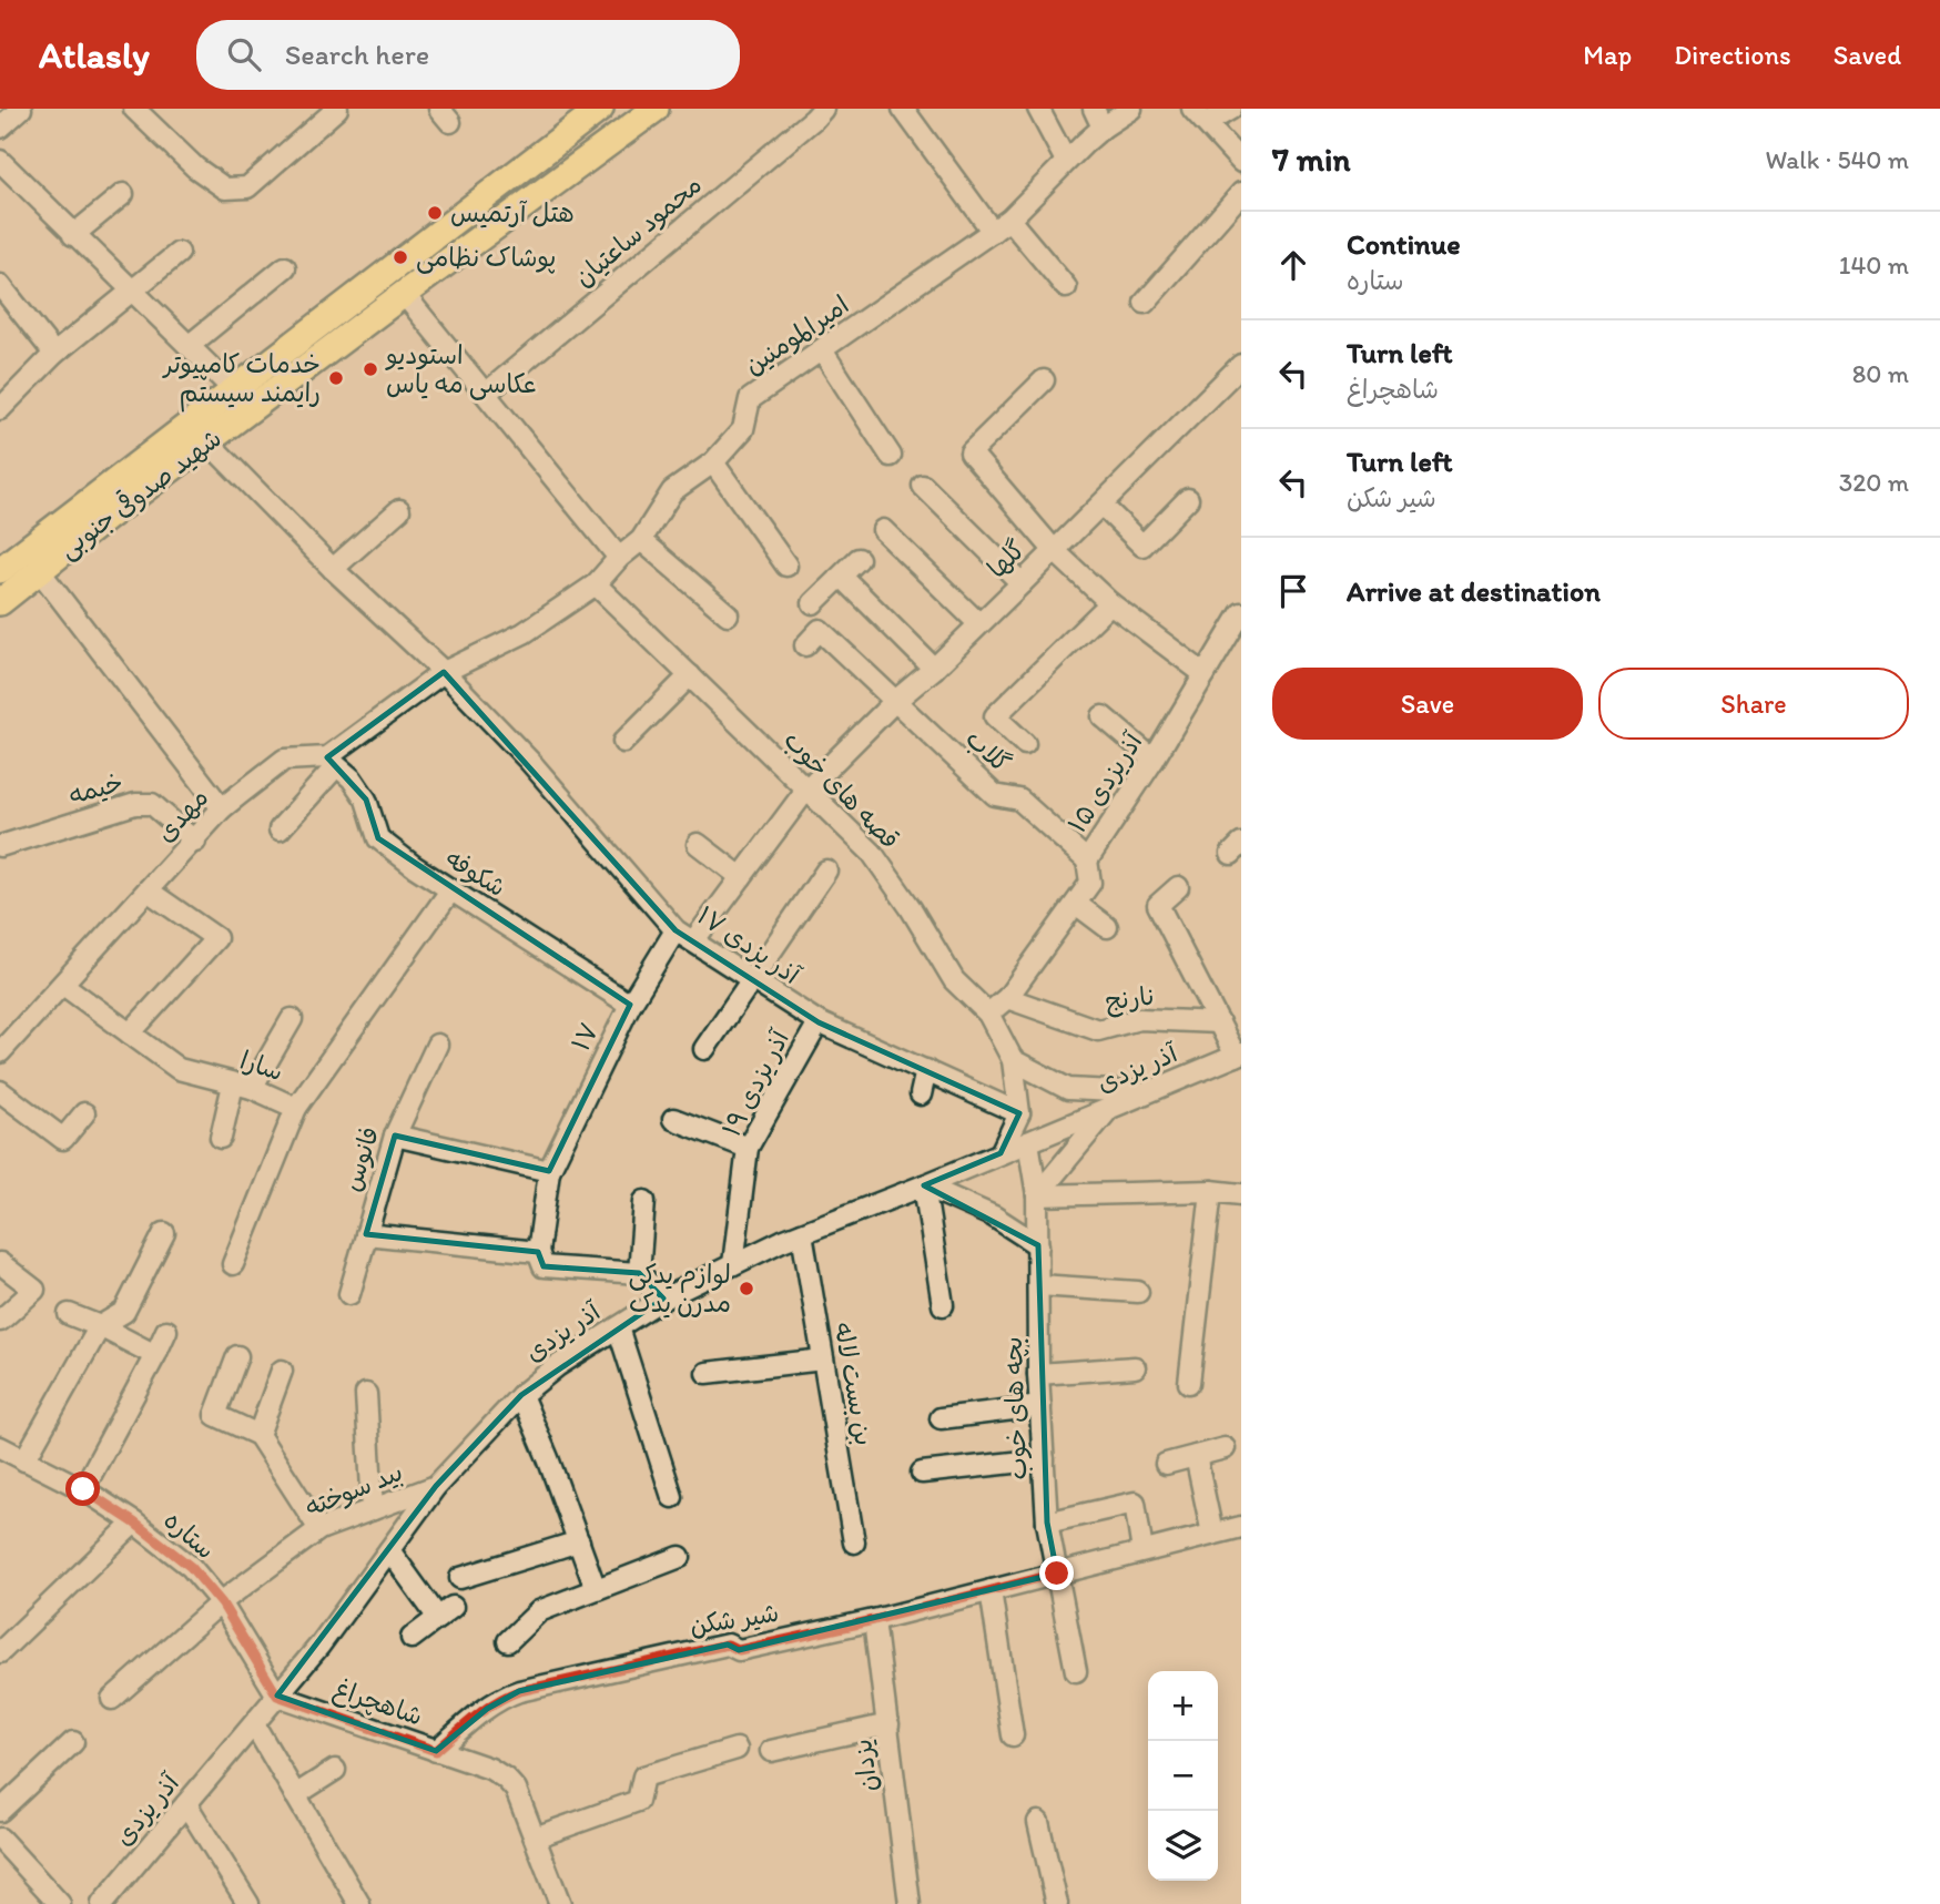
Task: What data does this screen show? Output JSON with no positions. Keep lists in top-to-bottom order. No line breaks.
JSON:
{"streets":{"main road":["شهید صدوقی جنوبی"],"street":["محمود ساعتیان","امیرالمومنین","گلها","گلاب","۱۵ آذریزدی","خیمه","قصه های خوب","مهدی","شکوفه","آذر یزدی ۱۷","نارنج","۱۷","سارا","آذر یزدی","آذر یزدی ۱۹","فانوس","بن بست لاله","بچه های خوب","بید سوخته","ستاره","شیر شکن","شاهچراغ","یزدان"]},"crossings":[["امیرالمومنین","قصه های خوب"],["امیرالمومنین","آذر یزدی ۱۷"],["شهید صدوقی جنوبی","آذر یزدی ۱۷"],["گلها","گلاب"],["گلها","قصه های خوب"],["گلها","آذر یزدی ۱۷"],["گلاب","۱۵ آذریزدی"],["۱۵ آذریزدی","قصه های خوب"],["۱۵ آذریزدی","نارنج"],["خیمه","مهدی"],["قصه های خوب","آذر یزدی ۱۷"],["مهدی","شکوفه"],["مهدی","سارا"],["شکوفه","۱۷"],["شکوفه","سارا"],["آذر یزدی ۱۷","۱۷"],["آذر یزدی ۱۷","آذر یزدی ۱۹"],["آذر یزدی","آذر یزدی ۱۹"],["آذر یزدی","بن بست لاله"],["آذر یزدی","بچه های خوب"],["آذر یزدی","بید سوخته"],["آذر یزدی","ستاره"],["آذر یزدی","شاهچراغ"],["بچه های خوب","شیر شکن"],["بید سوخته","ستاره"],["ستاره","شاهچراغ"],["شیر شکن","شاهچراغ"],["شیر شکن","یزدان"]],"places":["هتل آرتمیس","پوشاک نظامی","استودیو عکاسی مه یاس","خدمات کامپیوتر رایمند سیستم","لوازم یدکی مدرن یدک"],"page":{"header":"Atlasly","search":"Search here","nav":["Map","Directions","Saved"],"heading":["7 min","Walk · 540 m"],"list":[["Continue","ستاره","140 m"],["Turn left","شاهچراغ","80 m"],["Turn left","شیر شکن","320 m"],"Arrive at destination"],"buttons":["Save","Share"],"map_buttons":["+","−"]}}
